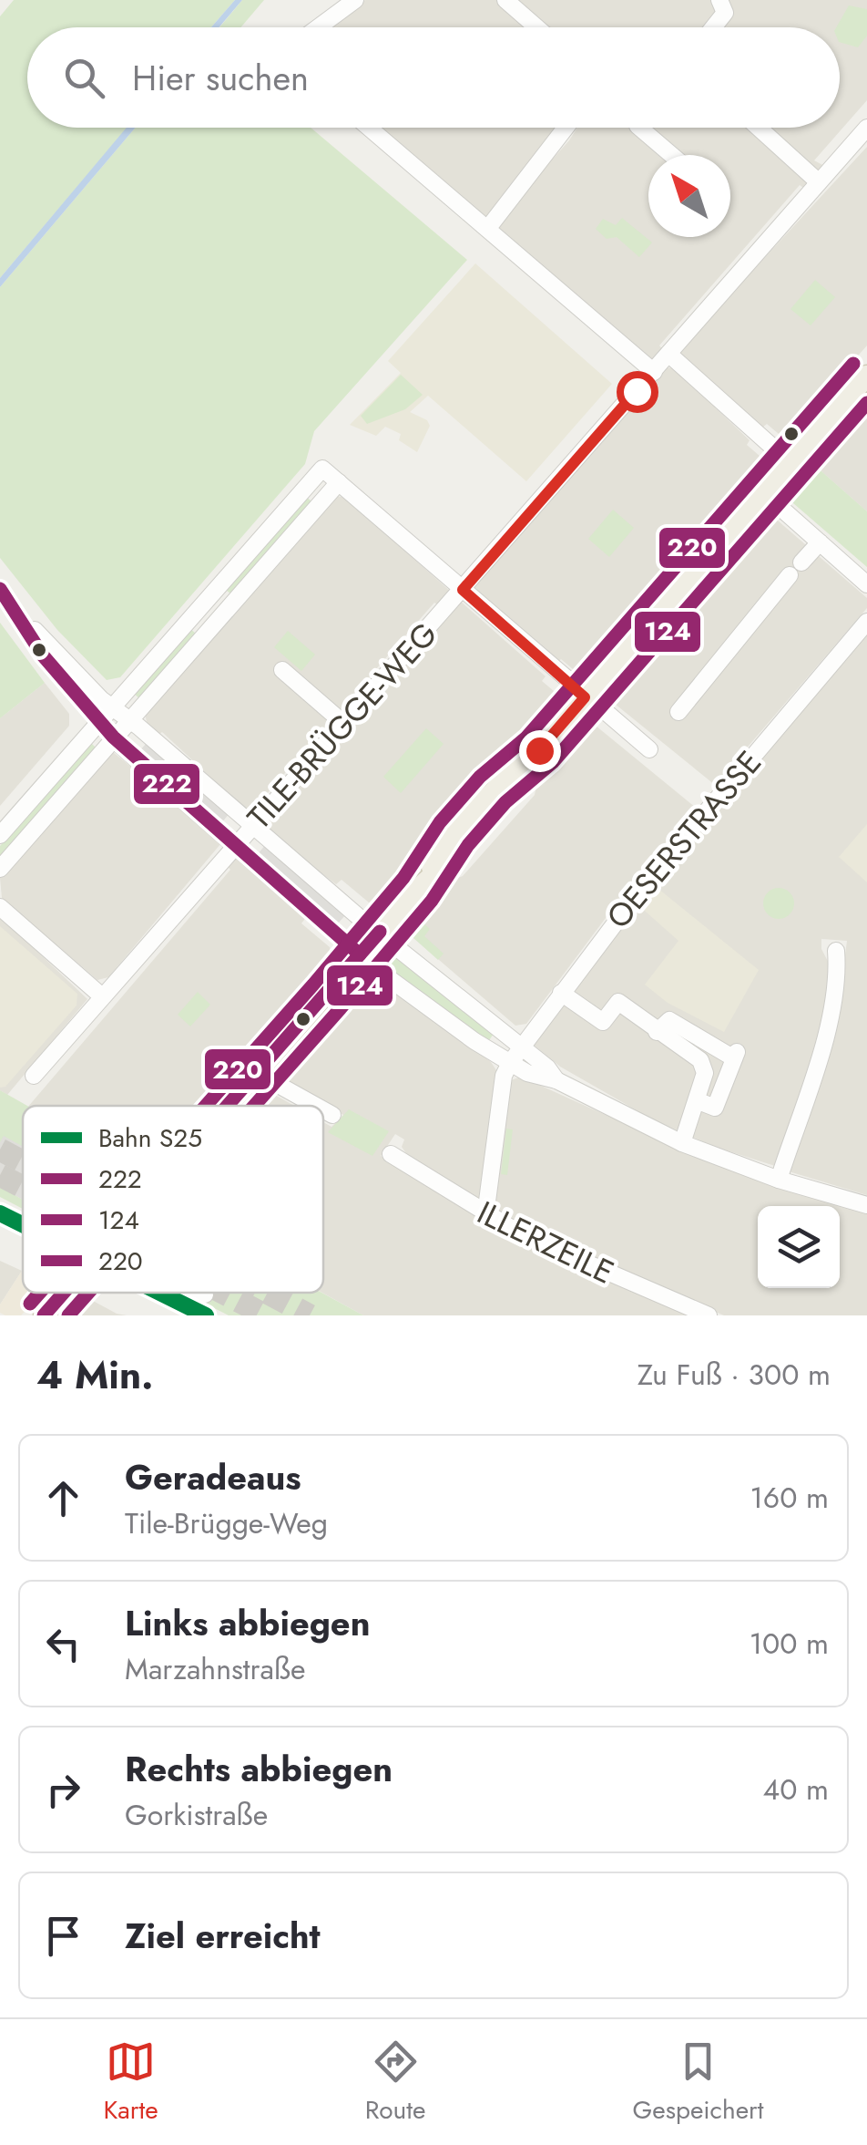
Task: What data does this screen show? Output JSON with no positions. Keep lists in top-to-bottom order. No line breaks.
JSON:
{"streets":{"street":["TILE-BRÜGGE-WEG","OESERSTRASSE","ILLERZEILE"]},"lines":["transit line 220","transit line 124","transit line 222","rail line S25"],"legend":["Bahn S25","222","124","220"],"north":"top left","page":{"search":"Hier suchen","heading":["4 Min.","Zu Fuß · 300 m"],"list":[["Geradeaus","Tile-Brügge-Weg","160 m"],["Links abbiegen","Marzahnstraße","100 m"],["Rechts abbiegen","Gorkistraße","40 m"],"Ziel erreicht"],"nav":["Karte","Route","Gespeichert"]}}
